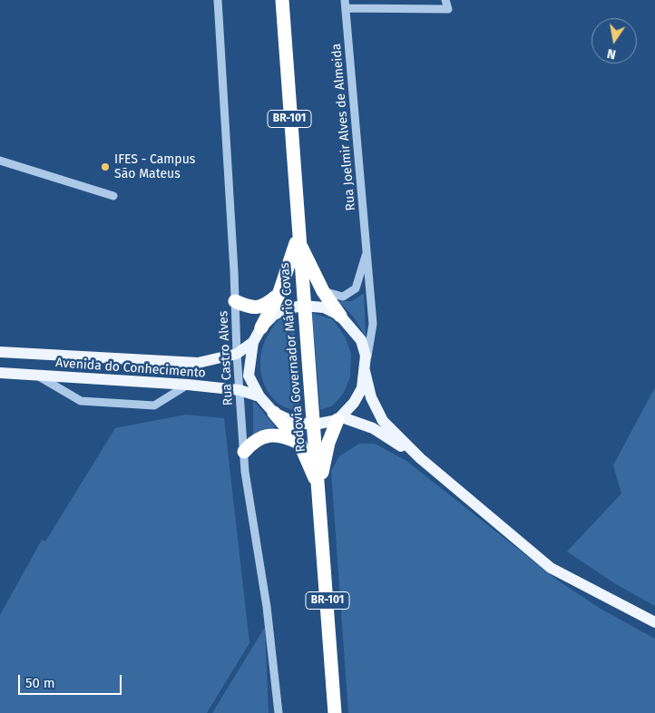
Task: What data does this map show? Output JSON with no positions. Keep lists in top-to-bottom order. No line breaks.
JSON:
{"streets":{"highway":["BR-101","Rodovia Governador Mário Covas"],"main road":["Avenida do Conhecimento"],"street":["Rua Joelmir Alves de Almeida","Rua Castro Alves"]},"crossings":[["Rua Castro Alves","Avenida do Conhecimento"]],"places":["IFES - Campus São Mateus"],"scale_bar":"50 m","north":"bottom"}
